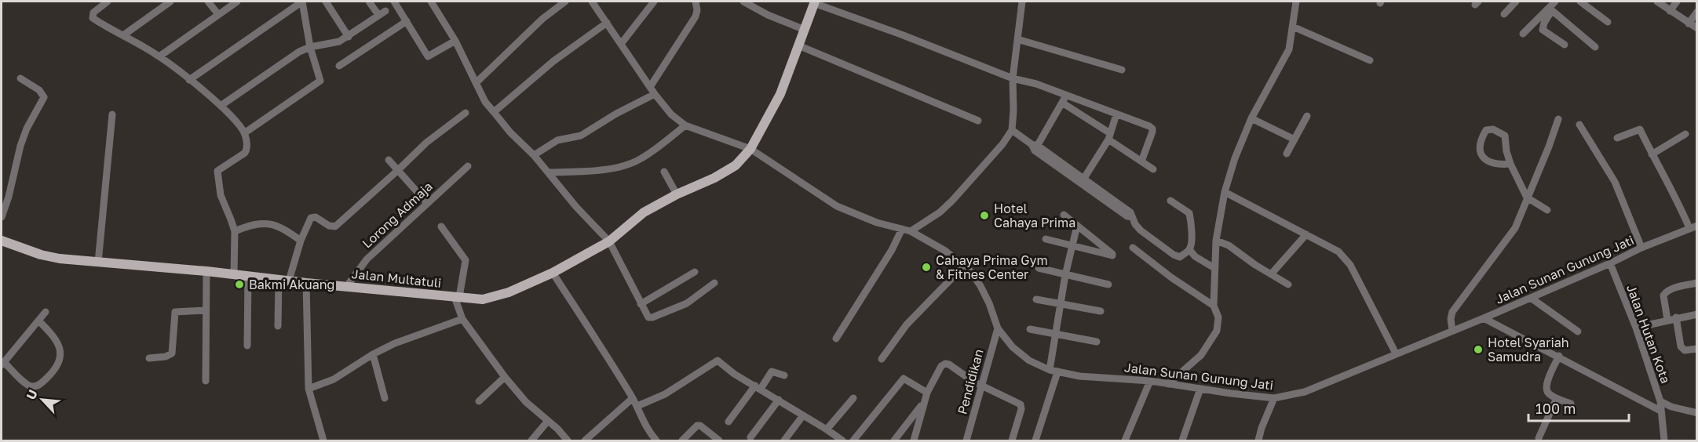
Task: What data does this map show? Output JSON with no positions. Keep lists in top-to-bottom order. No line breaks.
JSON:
{"streets":{"main road":["Jalan Multatuli"],"street":["Lorong Admaja","Jalan Sunan Gunung Jati","Jalan Hutan Kota","Pendidikan"]},"crossings":[["Lorong Admaja","Jalan Multatuli"],["Jalan Sunan Gunung Jati","Jalan Multatuli"],["Jalan Sunan Gunung Jati","Jalan Hutan Kota"],["Jalan Sunan Gunung Jati","Pendidikan"]],"places":["Hotel Cahaya Prima","Cahaya Prima Gym & Fitnes Center","Bakmi Akuang","Hotel Syariah Samudra"],"scale_bar":"100 m","north":"top left"}
